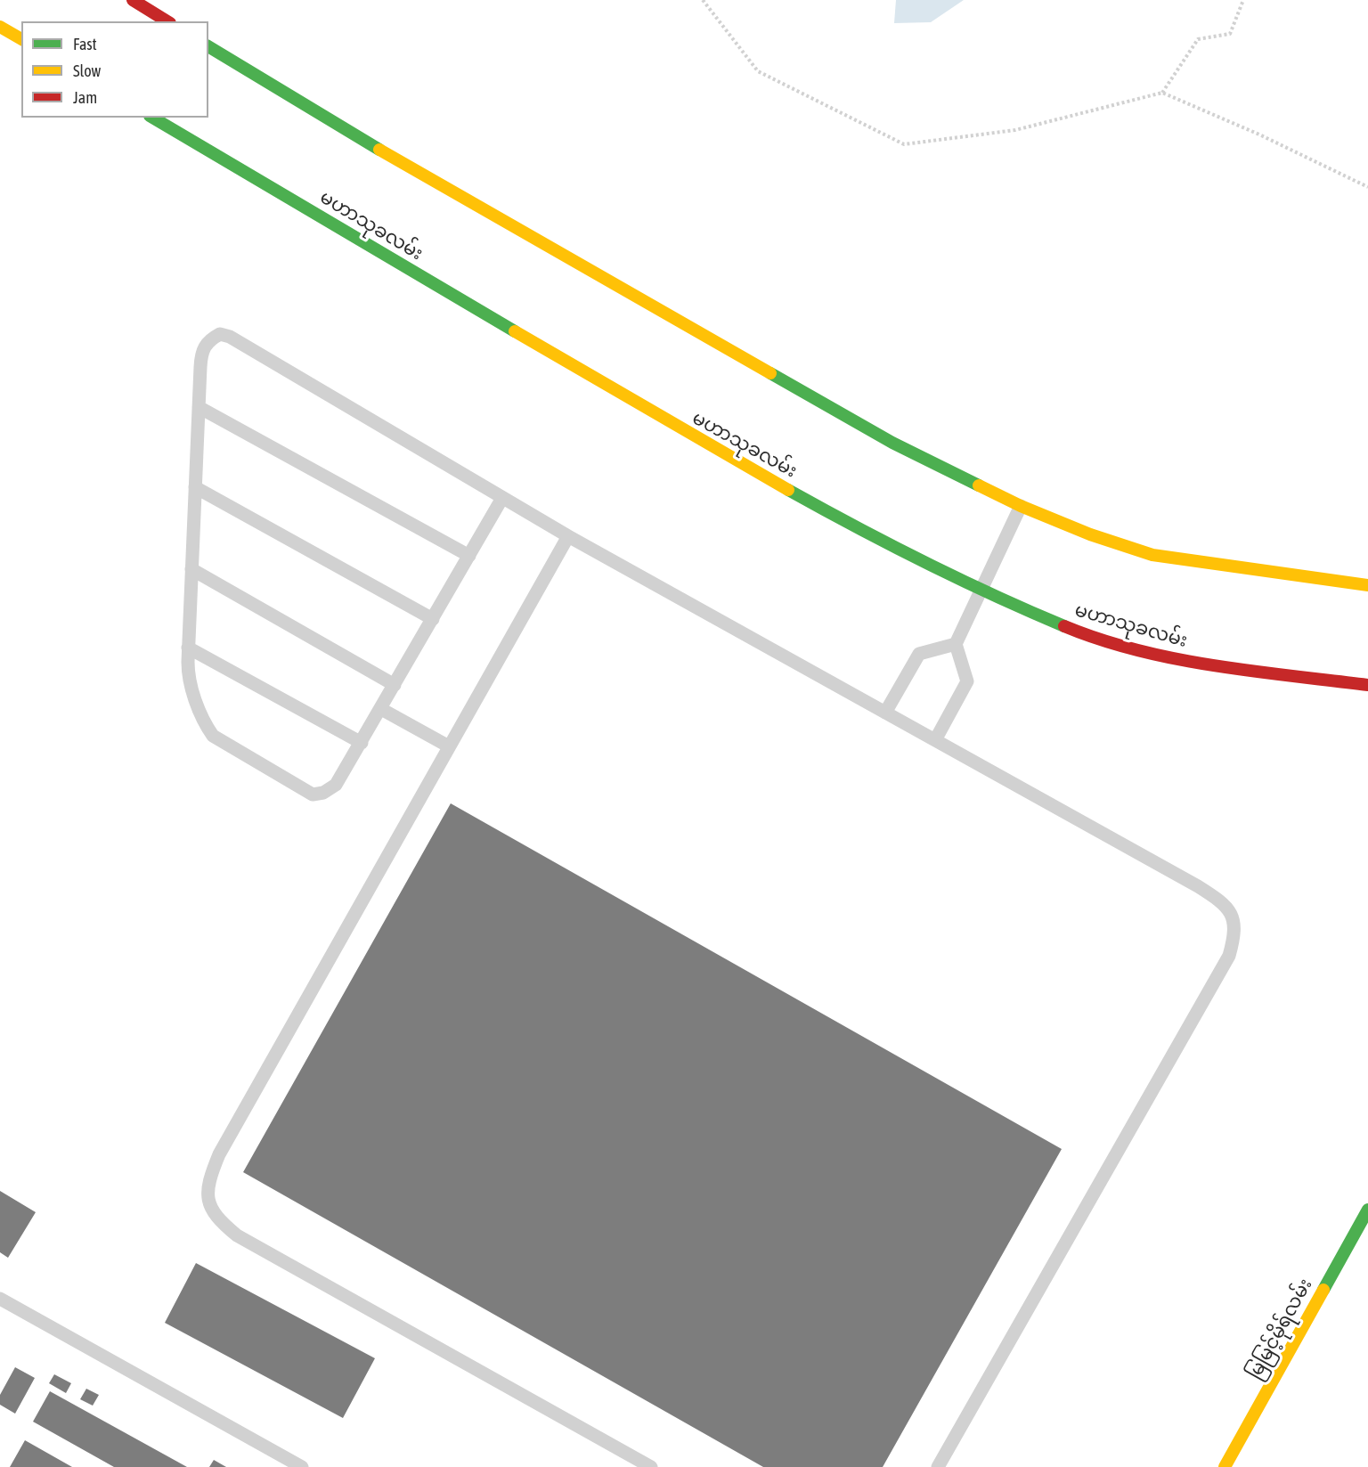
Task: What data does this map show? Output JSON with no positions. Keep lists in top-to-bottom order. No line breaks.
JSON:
{"streets":{"main road":["မဟာသုခလမ်း","မြမြင့်မိုရ်လမ်း"]},"legend":["Fast","Slow","Jam"]}
